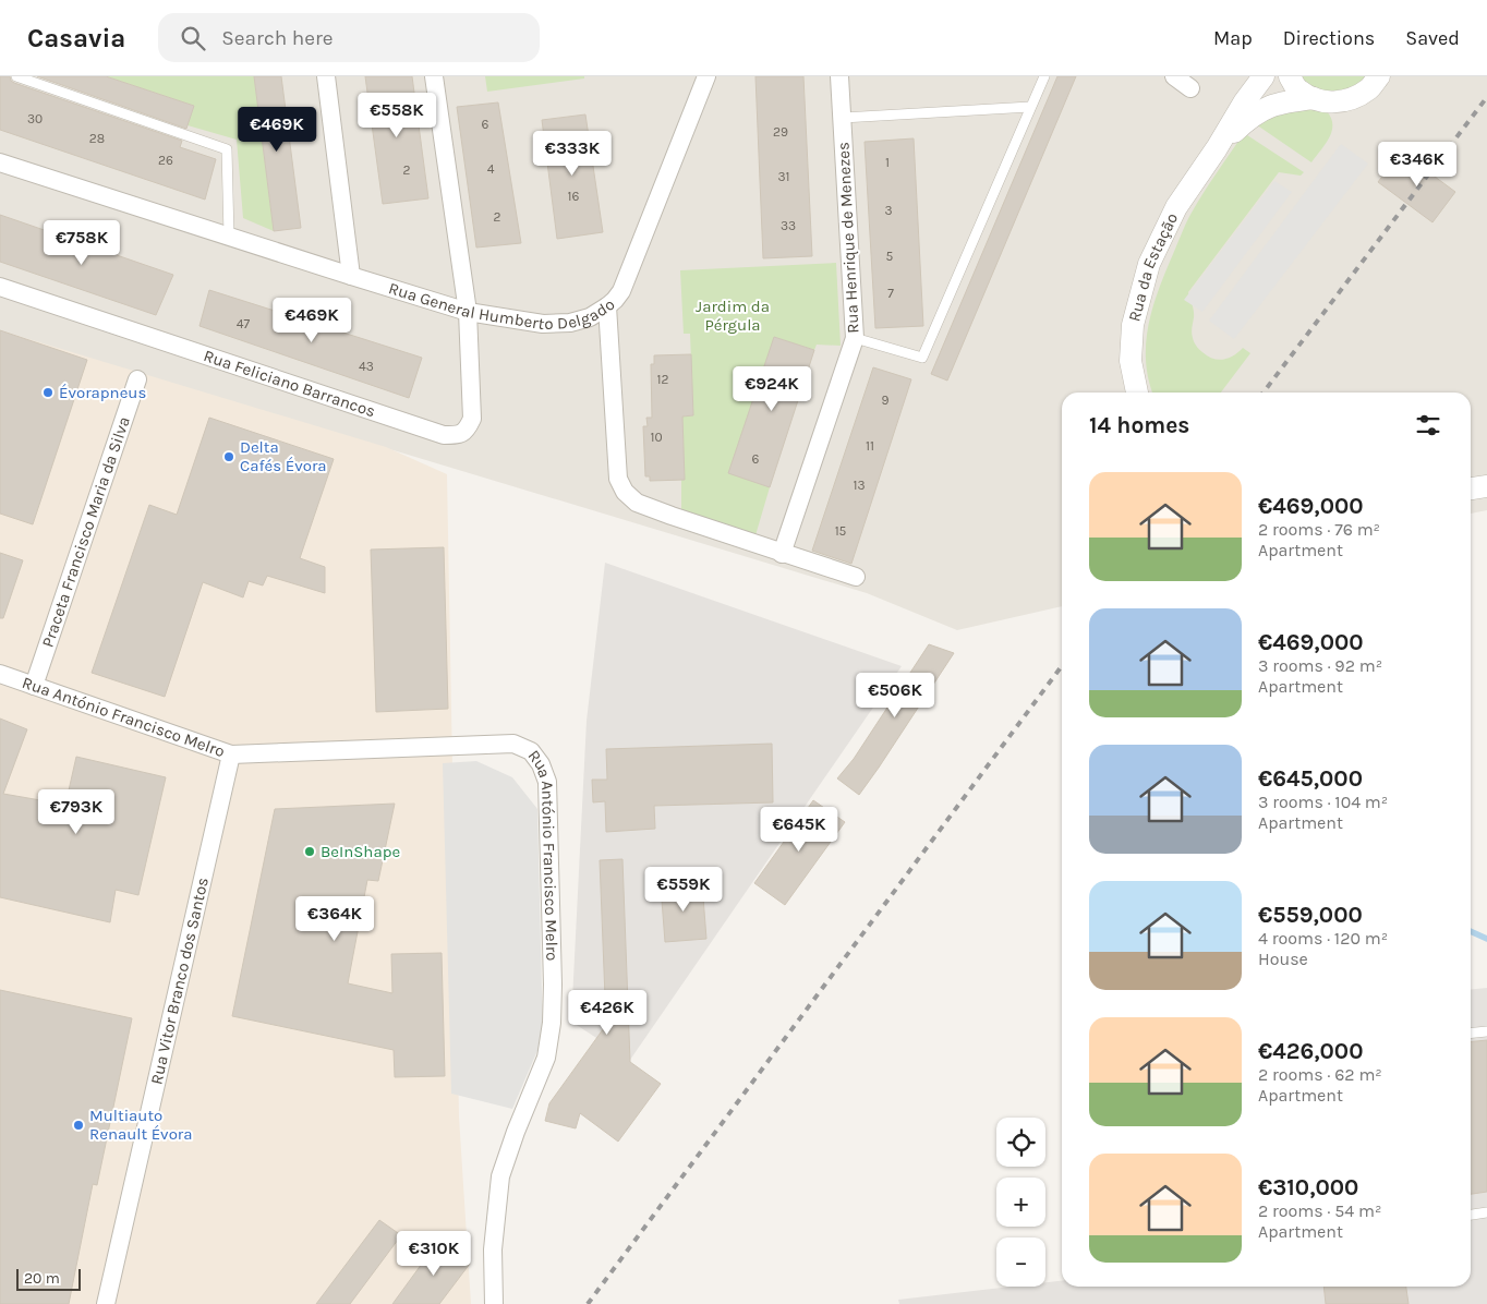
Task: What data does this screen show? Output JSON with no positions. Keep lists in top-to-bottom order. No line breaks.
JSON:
{"streets":{"street":["Rua Henrique de Menezes","Rua da Estação","Rua General Humberto Delgado","Rua Feliciano Barrancos","Praceta Francisco Maria da Silva","Rua António Francisco Melro","Rua Vitor Branco dos Santos"]},"crossings":[["Rua General Humberto Delgado","Rua Feliciano Barrancos"],["Praceta Francisco Maria da Silva","Rua António Francisco Melro"],["Rua António Francisco Melro","Rua Vitor Branco dos Santos"]],"parks":["Jardim da Pérgula"],"places":["Évorapneus","Delta Cafés Évora","BeInShape","Multiauto Renault Évora"],"house_numbers":["30","6","29","28","26","1","4","2","31","16","3","2","33","5","7","47","43","12","9","10","11","6","13","15"],"scale_bar":"20 m","page":{"header":"Casavia","search":"Search here","nav":["Map","Directions","Saved"],"price":["€558K","€469K","€333K","€346K","€758K","€469K","€924K","€506K","€793K","€645K","€559K","€364K","€426K","€310K"],"heading":"14 homes","list":[{"name":"€469,000","note":"2 rooms · 76 m² · Apartment"},{"name":"€469,000","note":"3 rooms · 92 m² · Apartment"},{"name":"€645,000","note":"3 rooms · 104 m² · Apartment"},{"name":"€559,000","note":"4 rooms · 120 m² · House"},{"name":"€426,000","note":"2 rooms · 62 m² · Apartment"},{"name":"€310,000","note":"2 rooms · 54 m² · Apartment"}],"map_buttons":["+","−"],"scale":"20 m"}}
